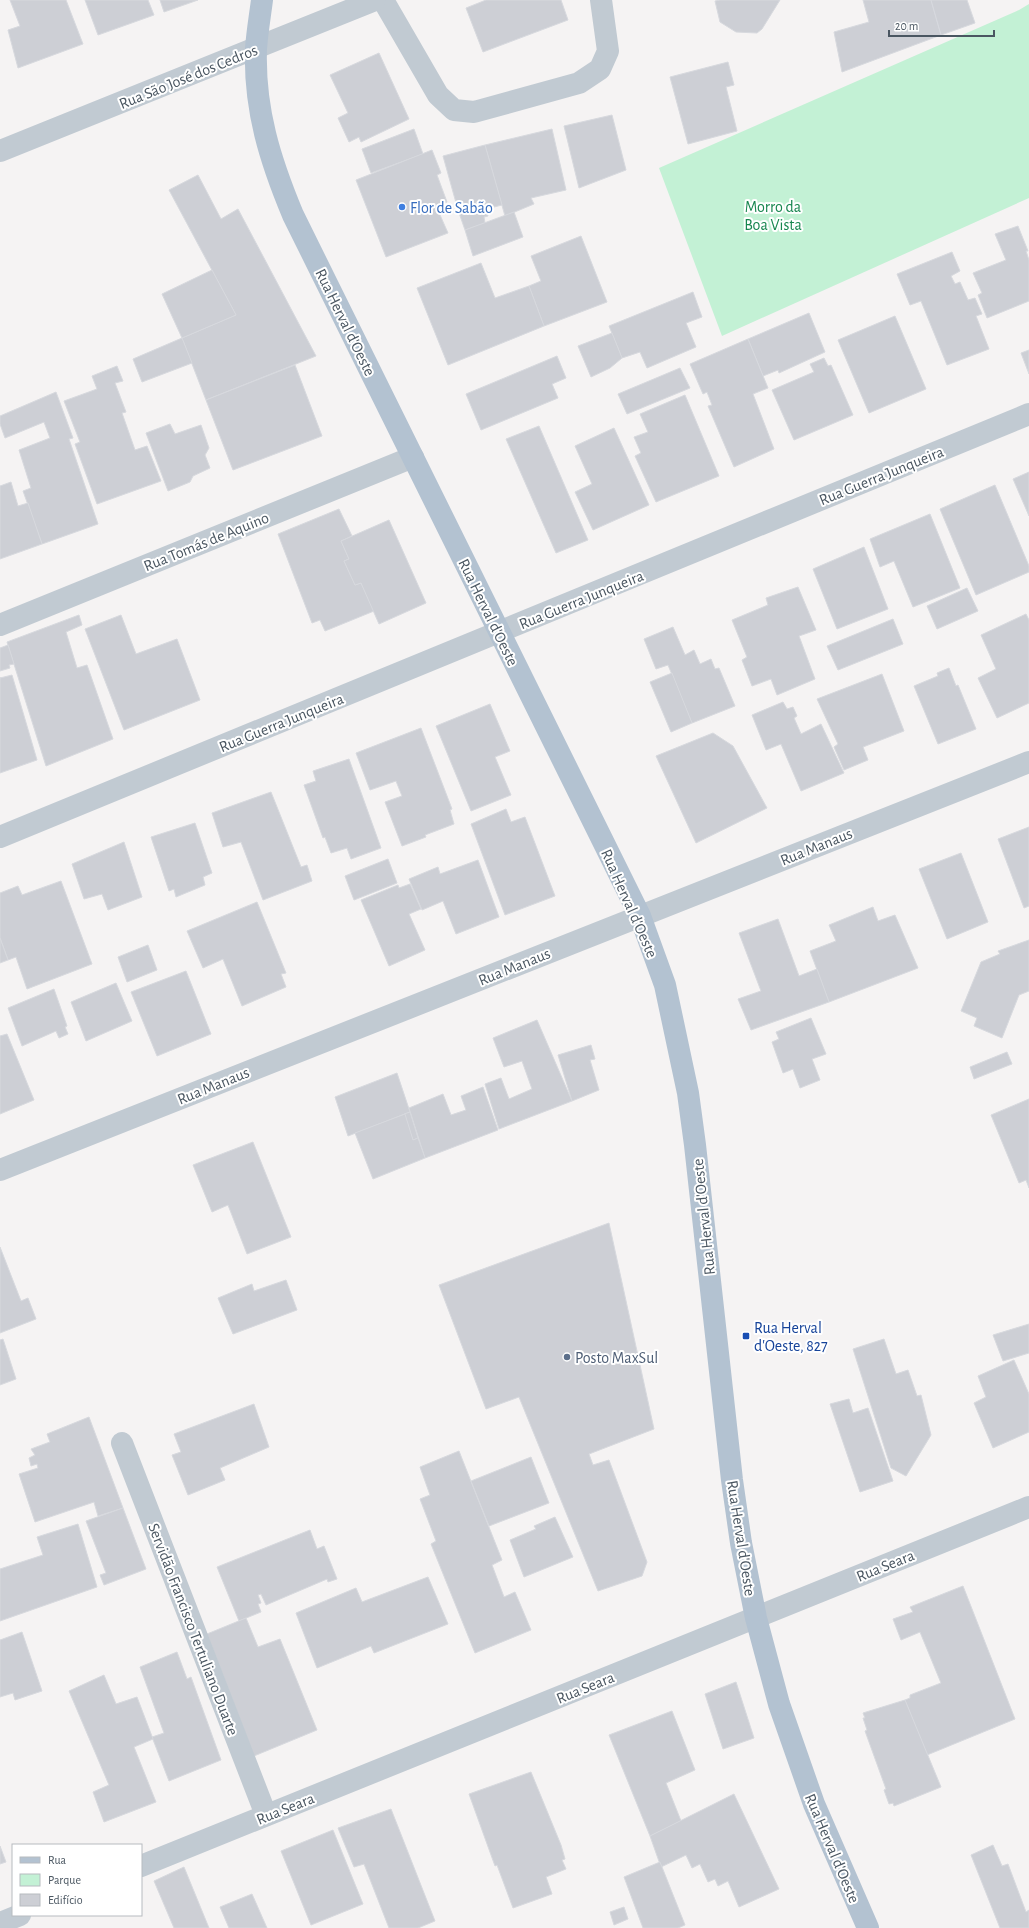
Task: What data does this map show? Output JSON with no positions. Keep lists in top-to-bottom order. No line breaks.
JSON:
{"streets":{"main road":["Rua Herval d'Oeste"],"street":["Rua São José dos Cedros","Rua Guerra Junqueira","Rua Tomás de Aquino","Rua Manaus","Rua Seara","Servidão Francisco Tertuliano Duarte"]},"crossings":[["Rua São José dos Cedros","Rua Herval d'Oeste"],["Rua Herval d'Oeste","Rua Guerra Junqueira"],["Rua Herval d'Oeste","Rua Tomás de Aquino"],["Rua Herval d'Oeste","Rua Manaus"],["Rua Herval d'Oeste","Rua Seara"],["Rua Seara","Servidão Francisco Tertuliano Duarte"]],"parks":["Morro da Boa Vista"],"places":{"other":["Flor de Sabão","Posto MaxSul"],"transit":["Rua Herval d'Oeste, 827"]},"legend":["Rua","Parque","Edifício"],"scale_bar":"20 m"}
